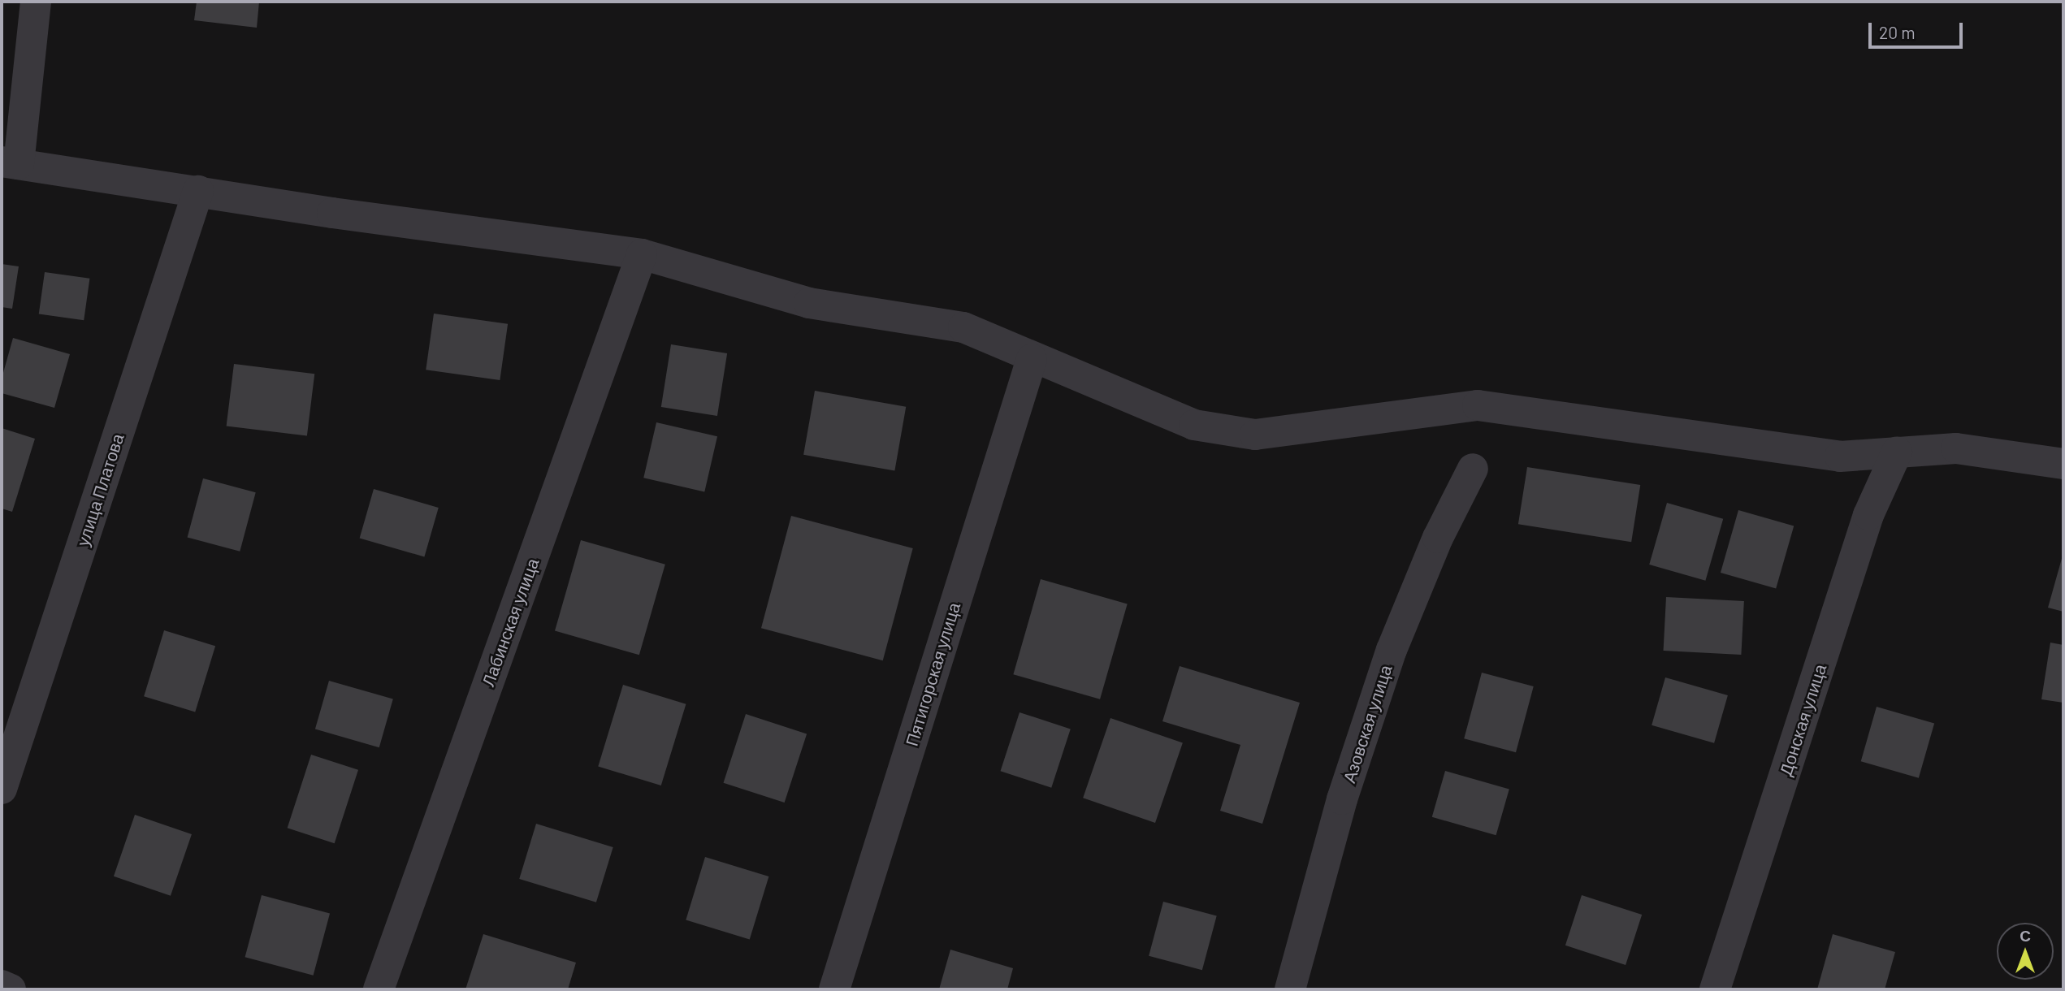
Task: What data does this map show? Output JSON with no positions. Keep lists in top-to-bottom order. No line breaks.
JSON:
{"streets":{"street":["улица Платова","Лабинская улица","Пятигорская улица","Донская улица","Азовская улица"]},"scale_bar":"20 m","north":"top"}
